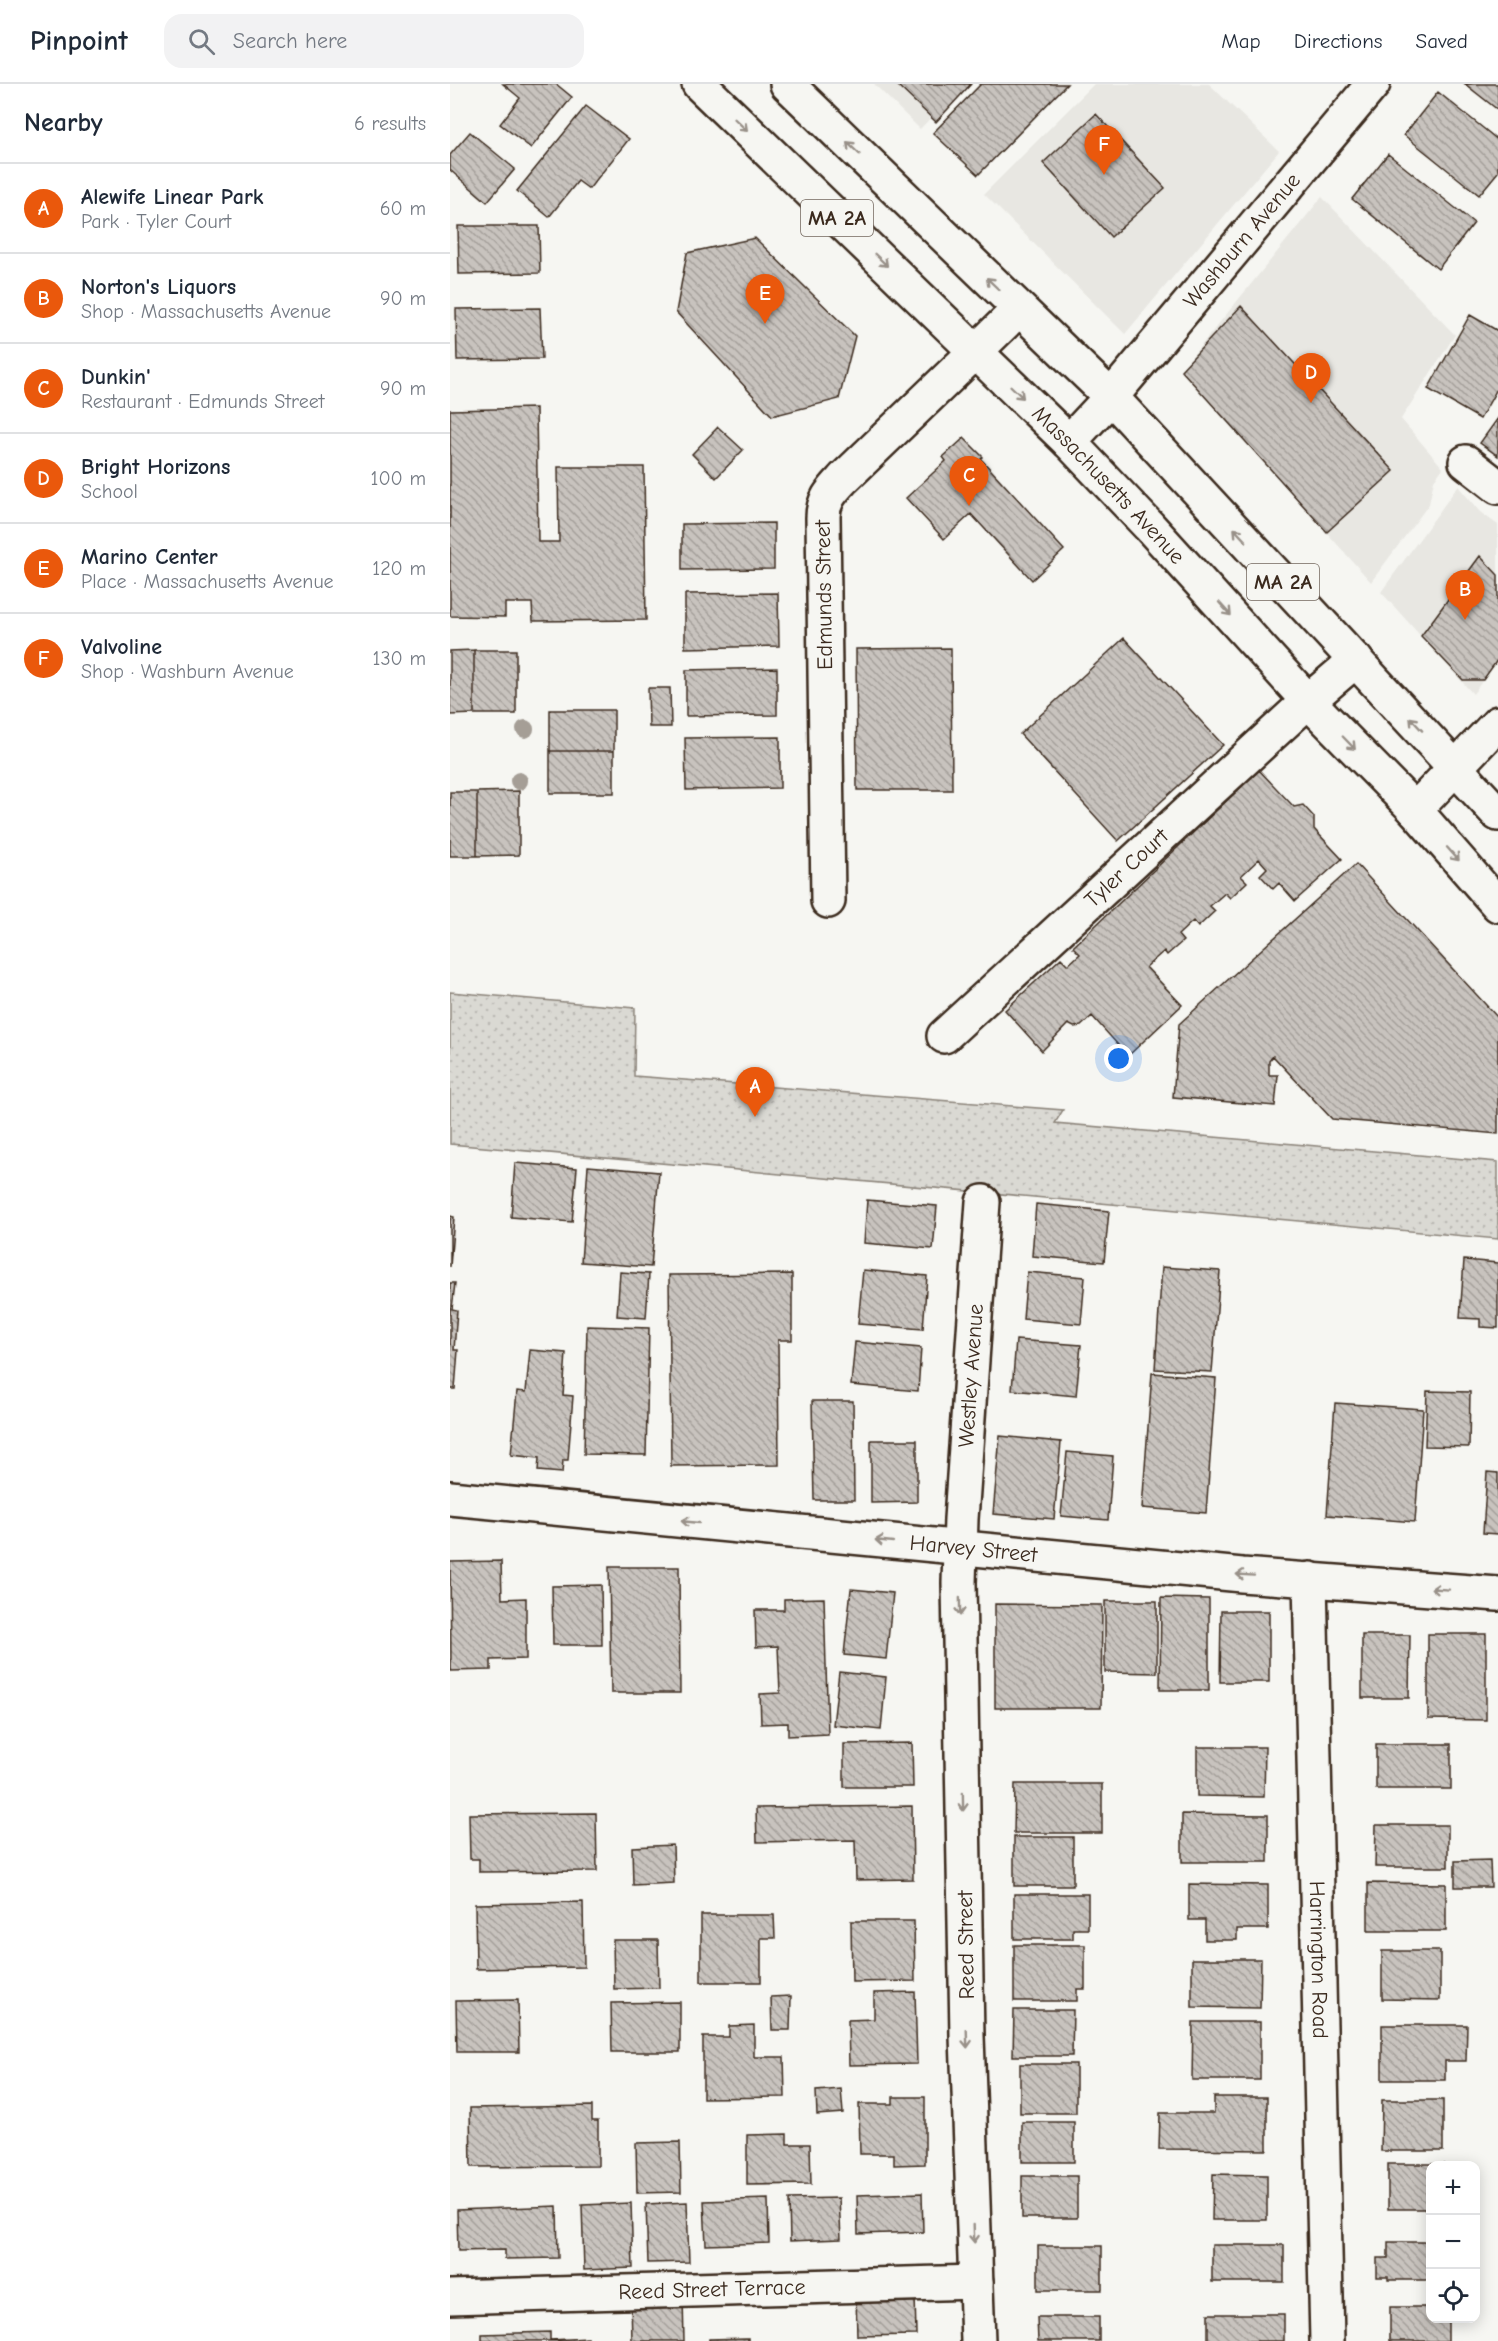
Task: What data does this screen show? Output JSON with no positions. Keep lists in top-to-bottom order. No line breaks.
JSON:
{"streets":{"street":["MA 2A","Washburn Avenue","Massachusetts Avenue","Edmunds Street","Tyler Court","Westley Avenue","Harvey Street","Reed Street","Harrington Road","Reed Street Terrace"]},"crossings":[["MA 2A","Washburn Avenue"],["MA 2A","Edmunds Street"],["MA 2A","Tyler Court"],["Washburn Avenue","Massachusetts Avenue"],["Massachusetts Avenue","Edmunds Street"],["Massachusetts Avenue","Tyler Court"],["Westley Avenue","Harvey Street"],["Westley Avenue","Reed Street"],["Harvey Street","Reed Street"],["Harvey Street","Harrington Road"],["Reed Street","Reed Street Terrace"]],"one_way":["Harvey Street","Reed Street"],"page":{"header":"Pinpoint","search":"Search here","nav":["Map","Directions","Saved"],"heading":["Nearby","6 results"],"pins":["F","E","D","C","B","A"],"list":[{"mark":"A","name":"Alewife Linear Park","note":"Park · Tyler Court","value":"60 m"},{"mark":"B","name":"Norton's Liquors","note":"Shop · Massachusetts Avenue","value":"90 m"},{"mark":"C","name":"Dunkin'","note":"Restaurant · Edmunds Street","value":"90 m"},{"mark":"D","name":"Bright Horizons","note":"School","value":"100 m"},{"mark":"E","name":"Marino Center","note":"Place · Massachusetts Avenue","value":"120 m"},{"mark":"F","name":"Valvoline","note":"Shop · Washburn Avenue","value":"130 m"}],"map_buttons":["+","−"]}}
